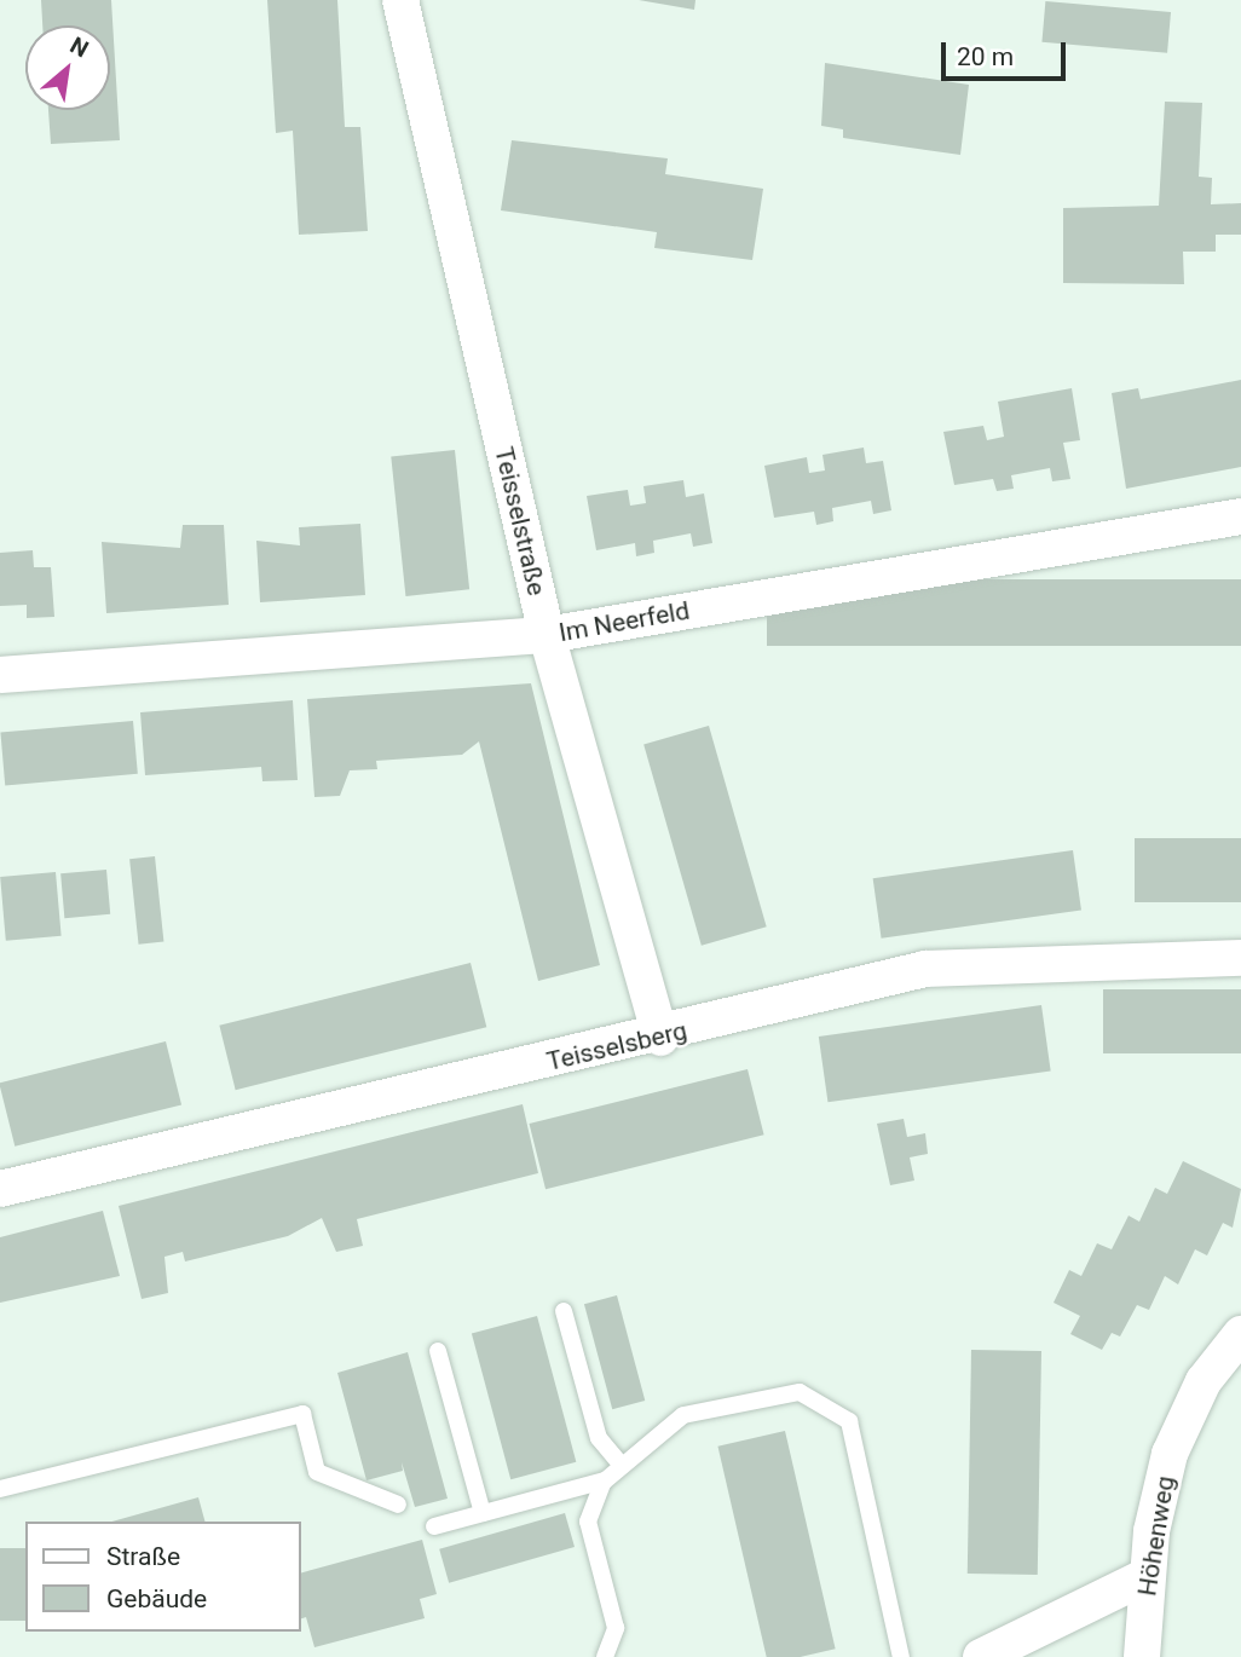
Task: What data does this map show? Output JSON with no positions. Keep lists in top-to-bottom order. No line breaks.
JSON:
{"streets":{"street":["Teisselstraße","Im Neerfeld","Teisselsberg","Höhenweg"]},"crossings":[["Teisselstraße","Im Neerfeld"],["Teisselstraße","Teisselsberg"]],"legend":["Straße","Gebäude"],"scale_bar":"20 m","north":"top right"}
